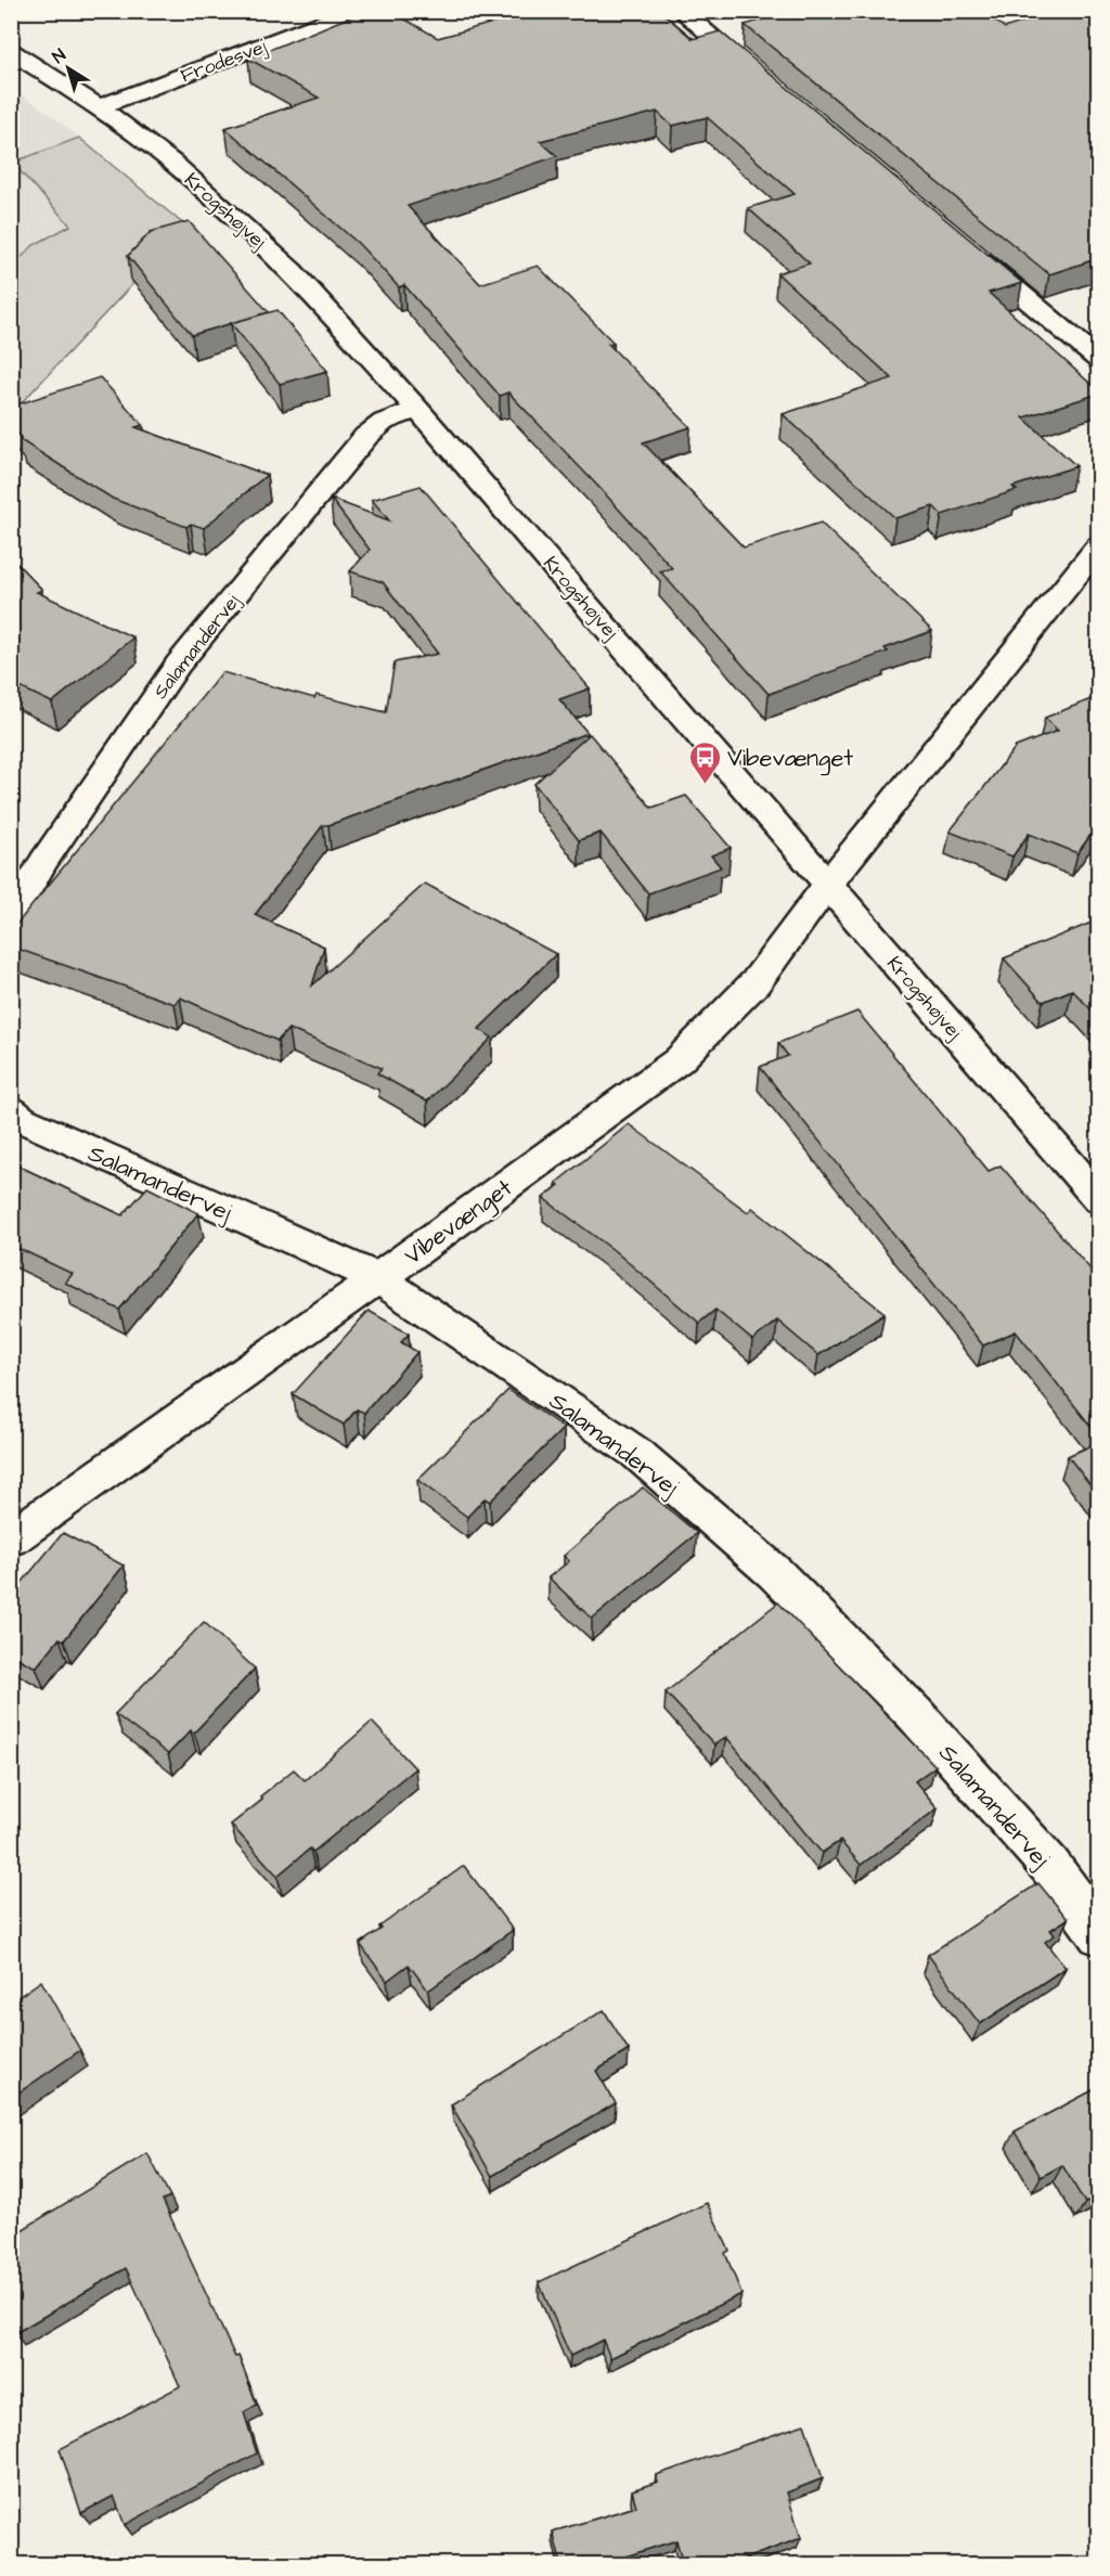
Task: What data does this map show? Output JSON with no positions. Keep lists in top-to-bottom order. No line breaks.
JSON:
{"streets":{"street":["Frodesvej","Krogshøjvej","Salamandervej","Vibevænget"]},"crossings":[["Frodesvej","Krogshøjvej"],["Krogshøjvej","Salamandervej"],["Krogshøjvej","Vibevænget"],["Salamandervej","Vibevænget"]],"places":{"bus stop":["Vibevænget"]},"north":"top left"}
